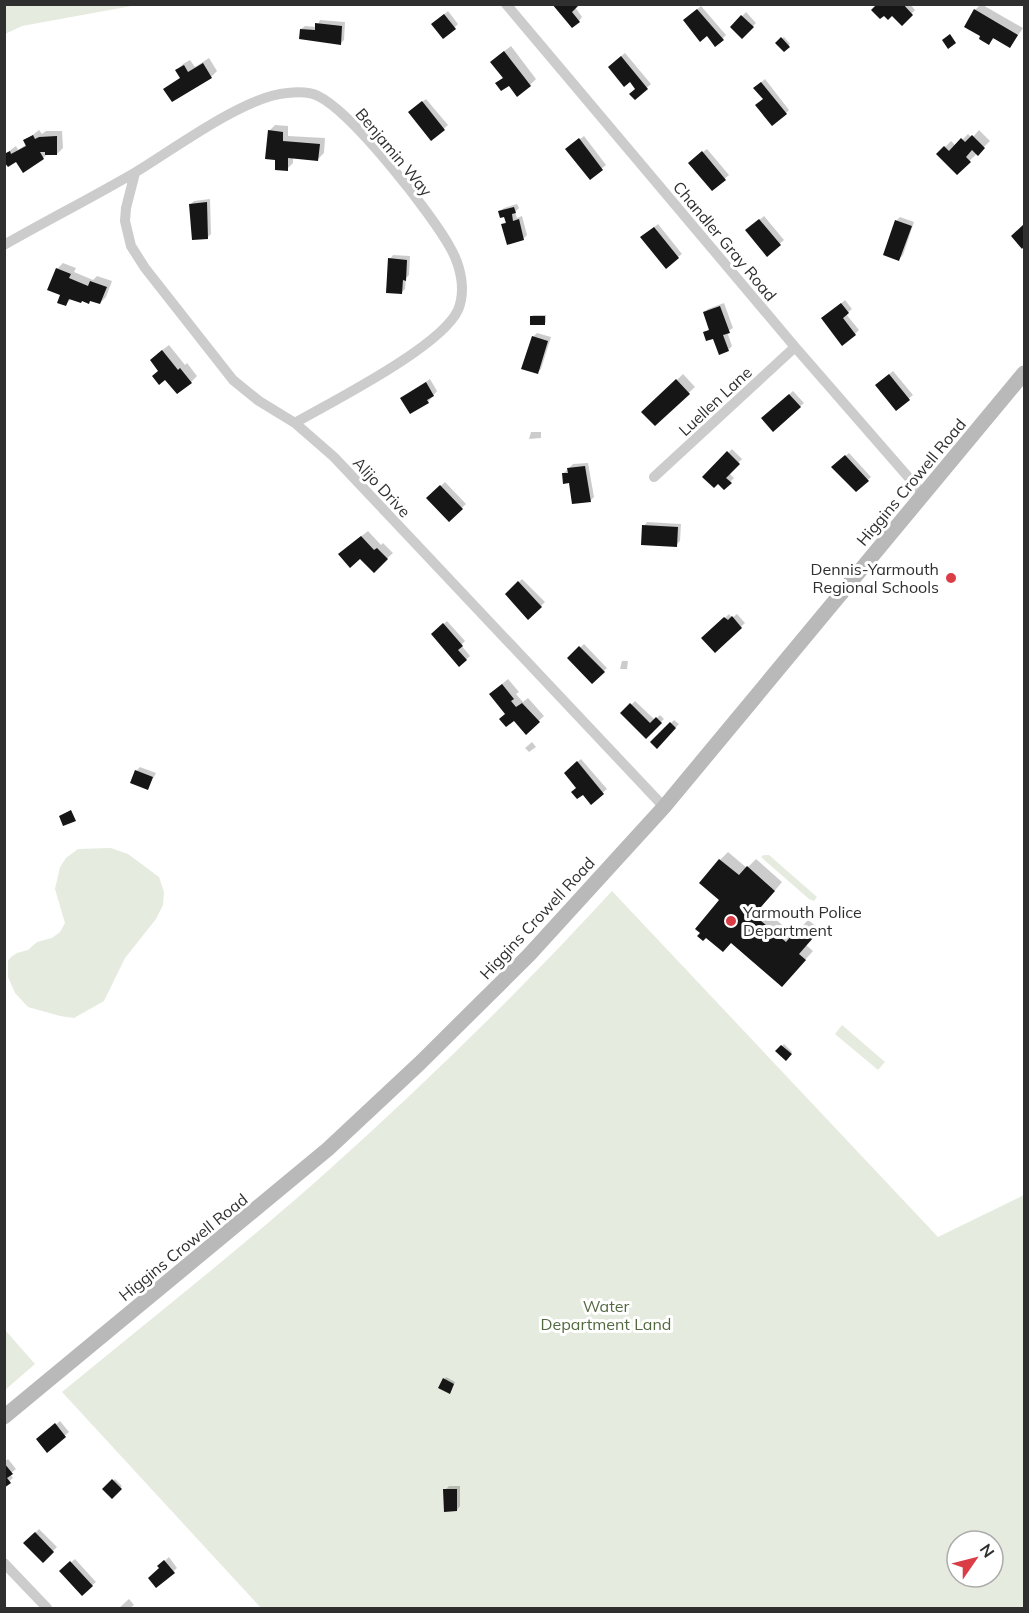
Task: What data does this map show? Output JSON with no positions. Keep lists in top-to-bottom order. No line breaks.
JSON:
{"streets":{"main road":["Higgins Crowell Road"],"street":["Benjamin Way","Chandler Gray Road","Luellen Lane","Alijo Drive"]},"crossings":[["Benjamin Way","Alijo Drive"],["Chandler Gray Road","Luellen Lane"],["Chandler Gray Road","Higgins Crowell Road"],["Higgins Crowell Road","Alijo Drive"]],"parks":["Water Department Land"],"places":["Dennis-Yarmouth Regional Schools","Yarmouth Police Department"],"north":"top right"}
